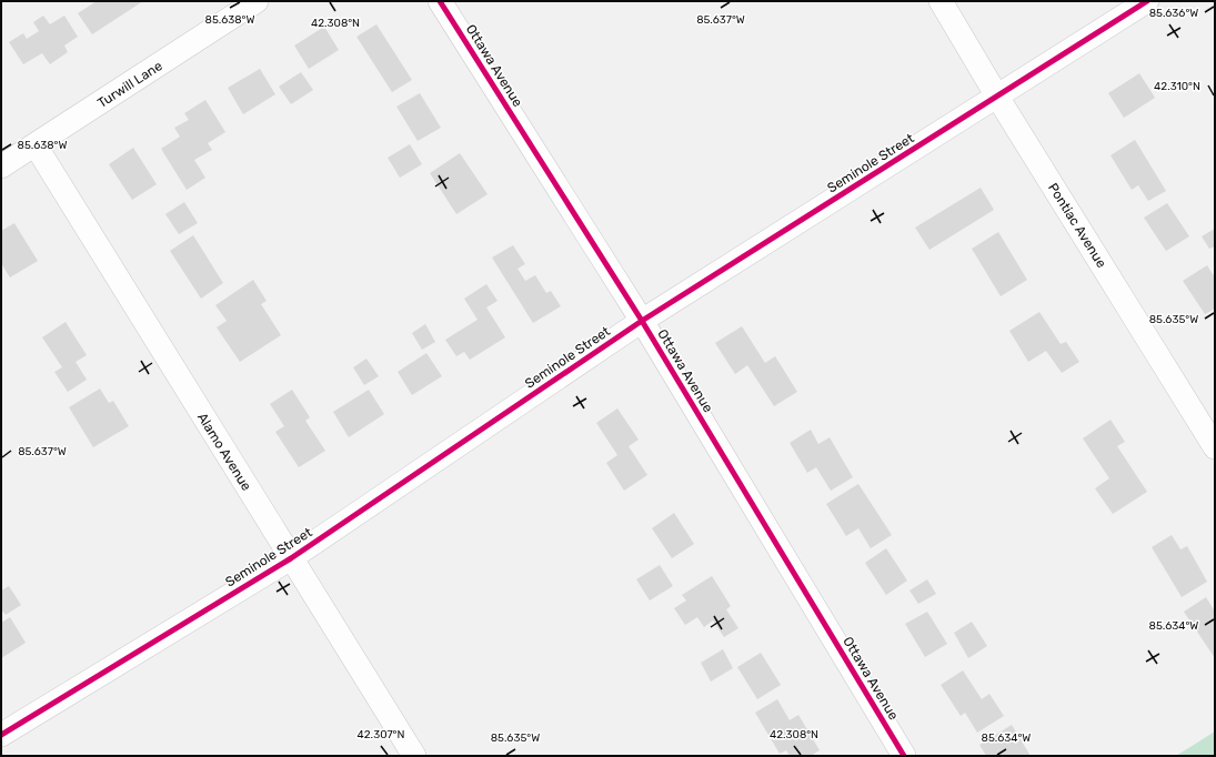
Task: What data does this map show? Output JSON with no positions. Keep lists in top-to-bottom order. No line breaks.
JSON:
{"streets":{"street":["Ottawa Avenue","Turwill Lane","Seminole Street","Pontiac Avenue","Alamo Avenue"]},"crossings":[["Ottawa Avenue","Seminole Street"],["Turwill Lane","Alamo Avenue"],["Seminole Street","Pontiac Avenue"],["Seminole Street","Alamo Avenue"]],"coordinates":["85.636°W","85.638°W","85.637°W","42.308°N","42.310°N","85.635°W","85.634°W","42.307°N"]}
